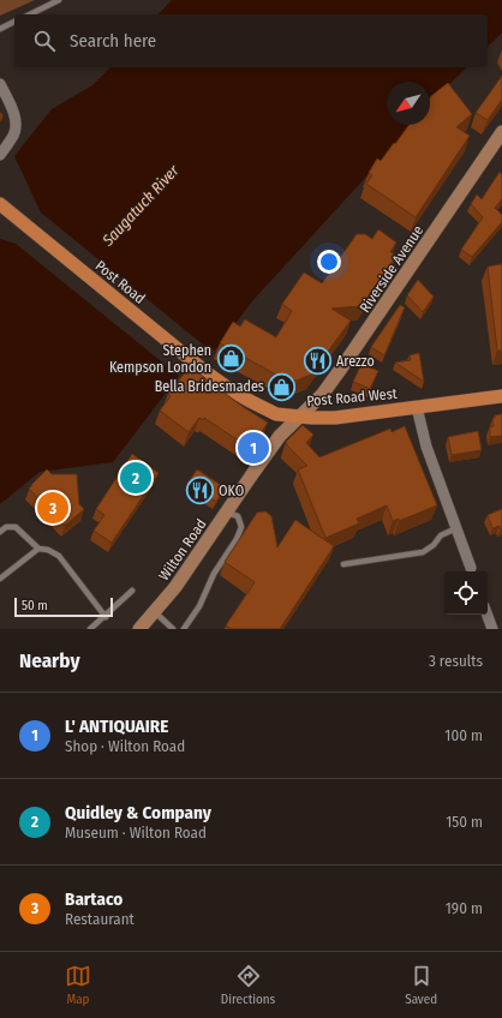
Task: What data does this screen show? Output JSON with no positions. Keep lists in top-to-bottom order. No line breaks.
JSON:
{"streets":{"main road":["Riverside Avenue","Post Road","Post Road West","Wilton Road"]},"crossings":[["Riverside Avenue","Post Road West"],["Riverside Avenue","Wilton Road"],["Post Road","Post Road West"],["Post Road West","Wilton Road"]],"water":["Saugatuck River"],"places":{"shop":["Stephen Kempson London","Bella Bridesmades"],"restaurant":["Arezzo","OKO"]},"scale_bar":"50 m","north":"bottom left","page":{"search":"Search here","pins":["1","2","3"],"scale":"50 m","heading":["Nearby","3 results"],"list":[{"mark":"1","name":"L' ANTIQUAIRE","note":"Shop · Wilton Road","value":"100 m"},{"mark":"2","name":"Quidley & Company","note":"Museum · Wilton Road","value":"150 m"},{"mark":"3","name":"Bartaco","note":"Restaurant","value":"190 m"}],"nav":["Map","Directions","Saved"]}}
